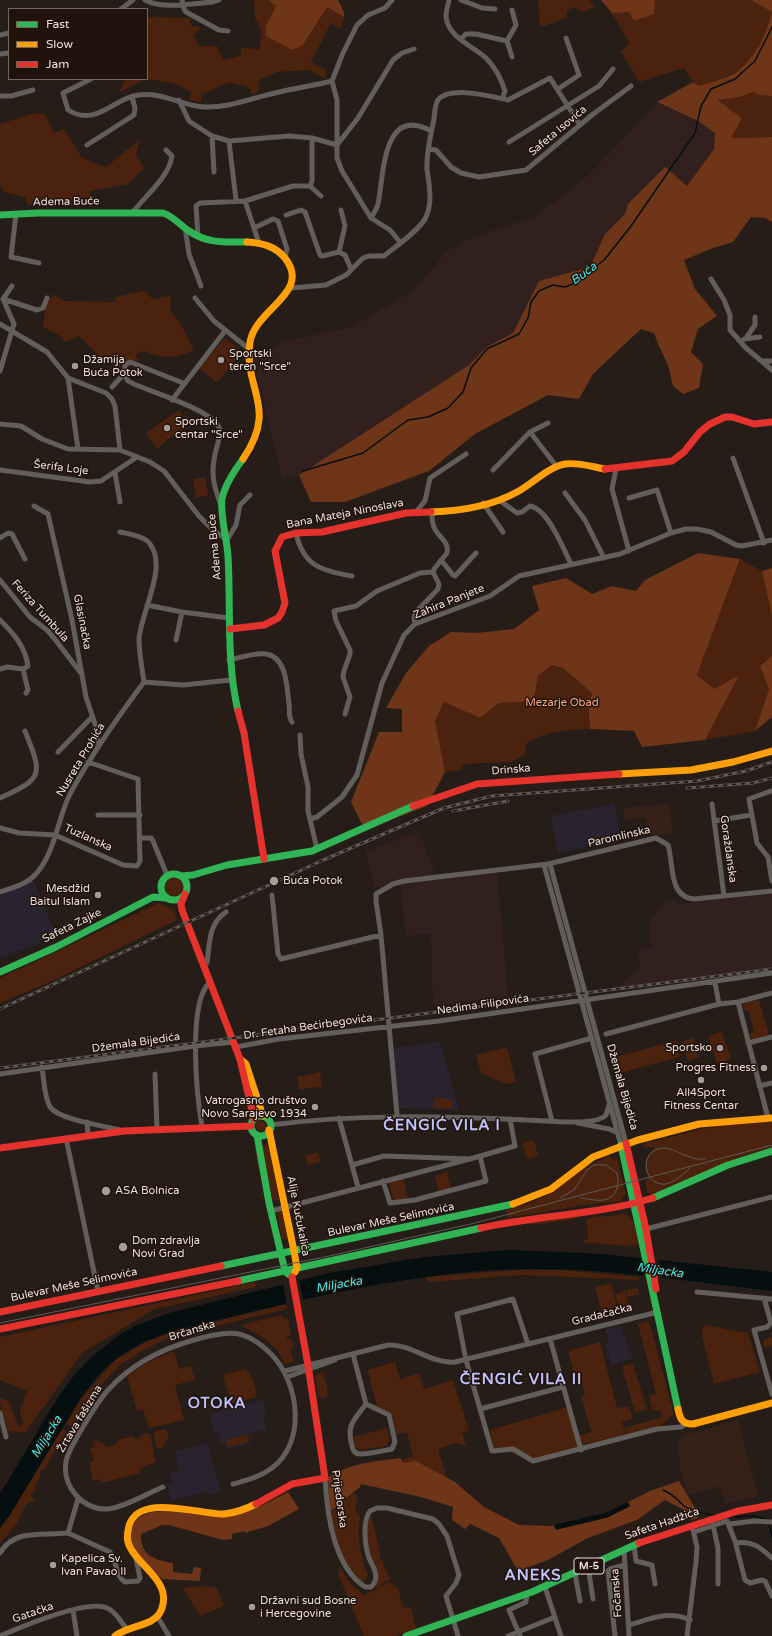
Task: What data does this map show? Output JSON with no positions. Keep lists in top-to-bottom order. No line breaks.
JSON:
{"streets":{"main road":["Adema Buće","Bana Mateja Ninoslava","Drinska","Safeta Zajke","Džemala Bijedića","Alije Kučukalića","Bulevar Meše Selimovića","Prijedorska","Safeta Hadžića","M-5"],"street":["Safeta Isovića","Šerifa Loje","Zahira Panjete","Feriza Tumbula","Glasinačka","Nusreta Prohića","Paromlinska","Tuzlanska","Goraždanska","Nedima Filipovića","Dr. Fetaha Bećirbegovića","Gradačačka","Brčanska","Žrtava fašizma","Fočanska","Gatačka"]},"crossings":[["Adema Buće","Bana Mateja Ninoslava"],["Adema Buće","Drinska"],["Feriza Tumbula","Glasinačka"],["Glasinačka","Nusreta Prohića"],["Nusreta Prohića","Tuzlanska"],["Paromlinska","Goraždanska"],["Paromlinska","Nedima Filipovića"],["Paromlinska","Dr. Fetaha Bećirbegovića"],["Nedima Filipovića","Dr. Fetaha Bećirbegovića"],["Nedima Filipovića","Džemala Bijedića"],["Dr. Fetaha Bećirbegovića","Džemala Bijedića"],["Džemala Bijedića","Alije Kučukalića"],["Džemala Bijedića","Bulevar Meše Selimovića"],["Alije Kučukalića","Bulevar Meše Selimovića"],["Alije Kučukalića","Prijedorska"],["Gradačačka","Brčanska"],["Gradačačka","Prijedorska"],["Brčanska","Žrtava fašizma"],["Prijedorska","Safeta Hadžića"],["Safeta Hadžića","Fočanska"]],"districts":["ČENGIĆ VILA I","ČENGIĆ VILA II","OTOKA","ANEKS"],"water":["Buća","Miljacka"],"parks":["Mezarje Obad"],"places":["Sportski teren \"Srce\"","Džamija Buća Potok","Sportski centar \"Srce\"","Buća Potok","Mesdžid Baitul Islam","Sportsko","Progres Fitness","All4Sport Fitness Centar","Vatrogasno društvo Novo Sarajevo 1934","ASA Bolnica","Dom zdravlja Novi Grad","Kapelica Sv. Ivan Pavao II","Državni sud Bosne i Hercegovine"],"legend":["Fast","Slow","Jam"]}
